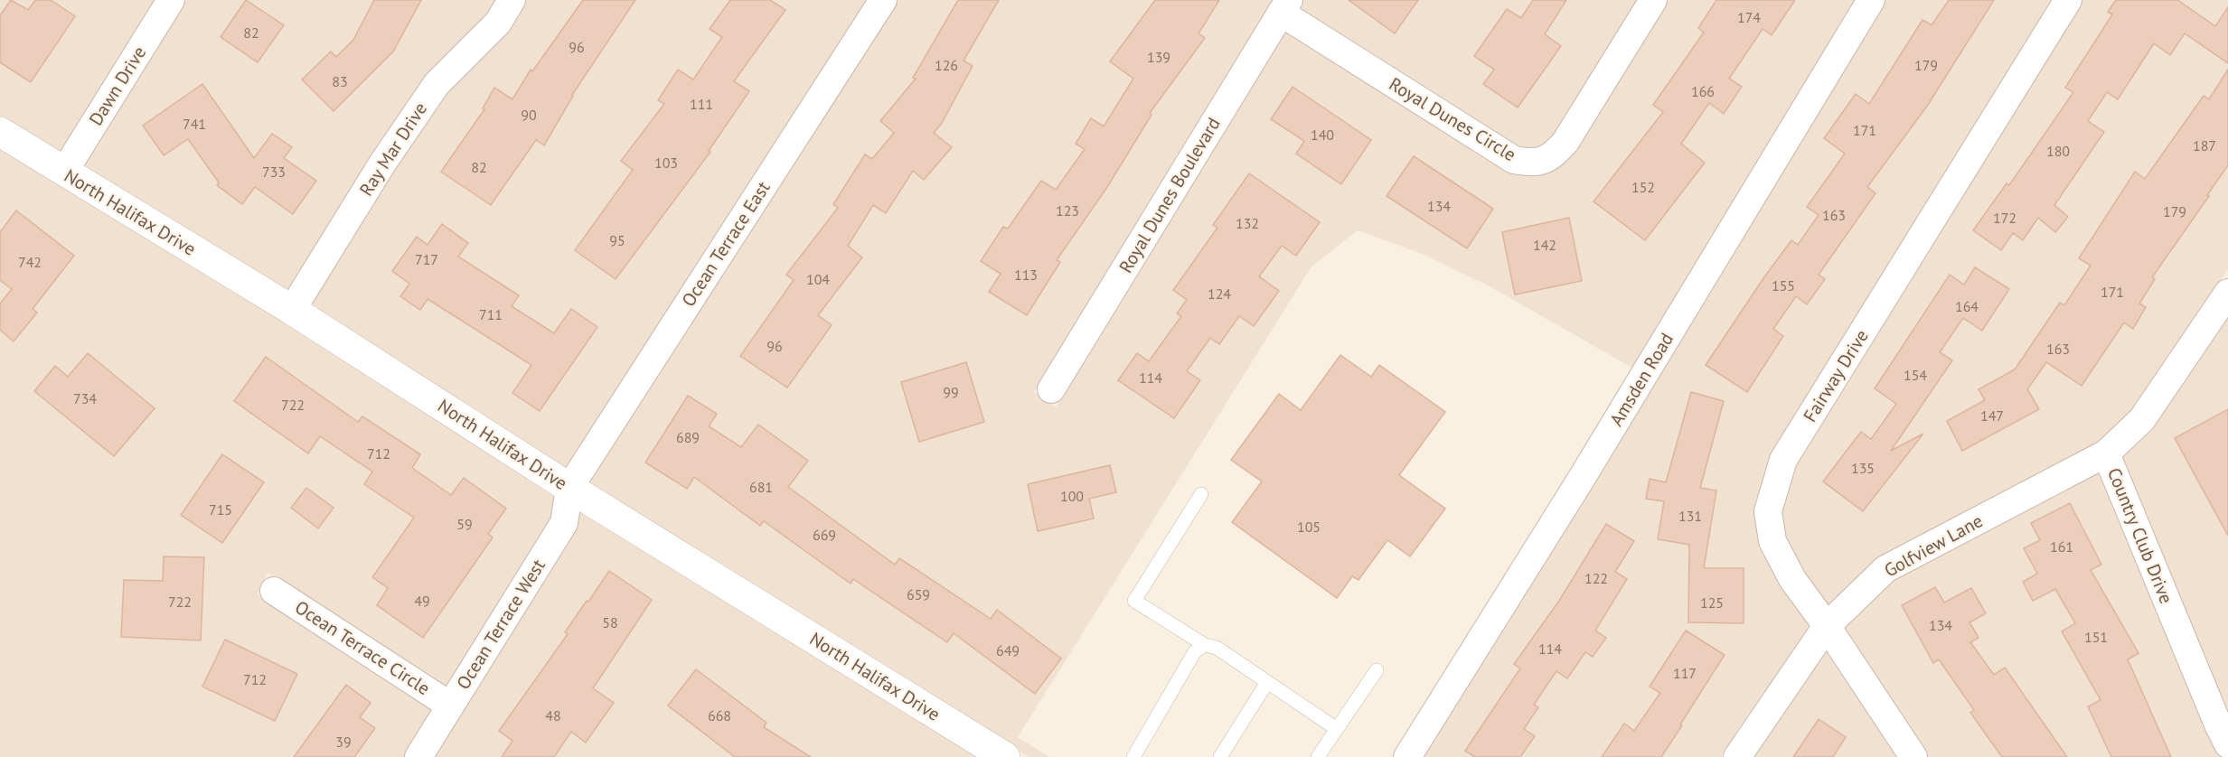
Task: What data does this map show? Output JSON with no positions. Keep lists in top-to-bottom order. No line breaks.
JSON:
{"streets":{"street":["Dawn Drive","Royal Dunes Circle","Ray Mar Drive","Royal Dunes Boulevard","North Halifax Drive","Ocean Terrace East","Fairway Drive","Amsden Road","Country Club Drive","Golfview Lane","Ocean Terrace West","Ocean Terrace Circle"]},"crossings":[["Dawn Drive","North Halifax Drive"],["Royal Dunes Circle","Royal Dunes Boulevard"],["Ray Mar Drive","North Halifax Drive"],["North Halifax Drive","Ocean Terrace East"],["North Halifax Drive","Ocean Terrace West"],["Ocean Terrace East","Ocean Terrace West"],["Fairway Drive","Golfview Lane"],["Country Club Drive","Golfview Lane"],["Ocean Terrace West","Ocean Terrace Circle"]],"house_numbers":["174","82","96","139","126","179","83","166","111","90","741","171","140","187","180","103","82","733","152","134","123","179","163","172","132","95","142","717","742","113","104","155","171","124","164","711","96","163","154","114","99","734","722","147","689","712","135","681","100","715","131","59","105","669","161","122","659","49","722","125","58","134","151","114","649","117","712","48","668","39"]}
